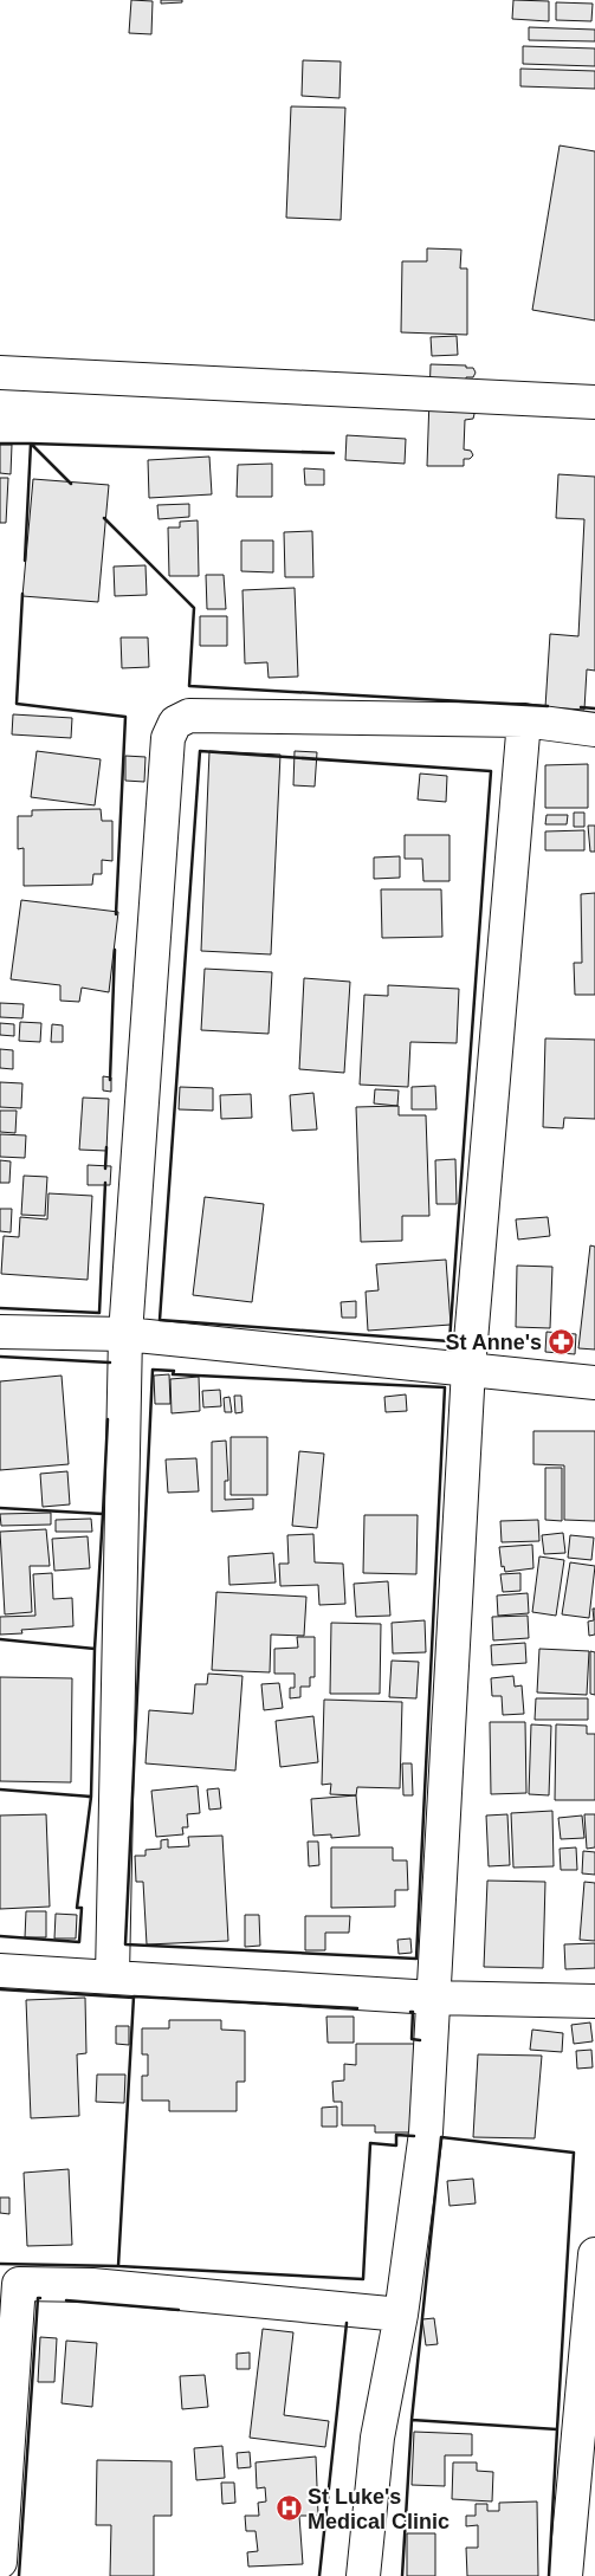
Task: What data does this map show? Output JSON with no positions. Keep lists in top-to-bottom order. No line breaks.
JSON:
{"places":{"pharmacy":["St Anne's"],"hospital":["St Luke's Medical Clinic"]}}
